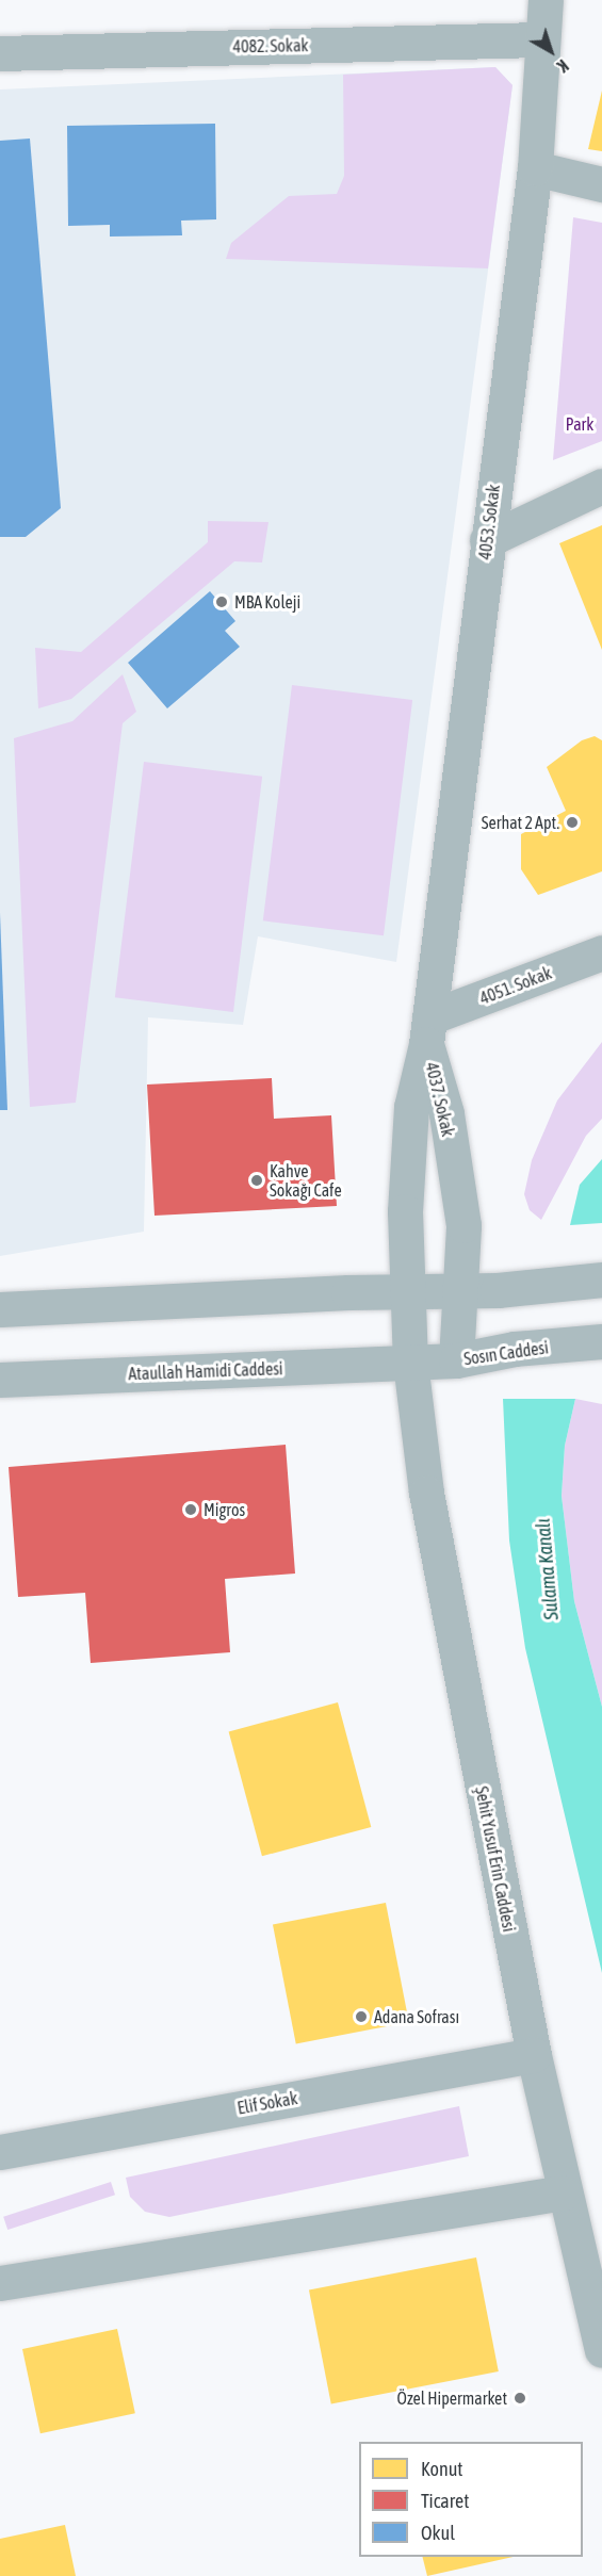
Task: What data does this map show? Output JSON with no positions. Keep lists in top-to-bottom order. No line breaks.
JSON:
{"streets":{"street":["4082. Sokak","4053. Sokak","4051. Sokak","4037. Sokak","Sosın Caddesi","Ataullah Hamidi Caddesi","Şehit Yusuf Erin Caddesi","Elif Sokak"]},"crossings":[["4082. Sokak","4053. Sokak"],["4053. Sokak","4051. Sokak"],["4053. Sokak","4037. Sokak"],["4051. Sokak","4037. Sokak"],["4037. Sokak","Sosın Caddesi"],["4037. Sokak","Ataullah Hamidi Caddesi"],["4037. Sokak","Şehit Yusuf Erin Caddesi"],["Sosın Caddesi","Ataullah Hamidi Caddesi"],["Sosın Caddesi","Şehit Yusuf Erin Caddesi"],["Ataullah Hamidi Caddesi","Şehit Yusuf Erin Caddesi"],["Şehit Yusuf Erin Caddesi","Elif Sokak"]],"water":["Sulama Kanalı"],"parks":["Park"],"places":["MBA Koleji","Serhat 2 Apt.","Kahve Sokağı Cafe","Migros","Adana Sofrası","Özel Hipermarket"],"legend":["Konut","Ticaret","Okul"],"north":"bottom right"}
